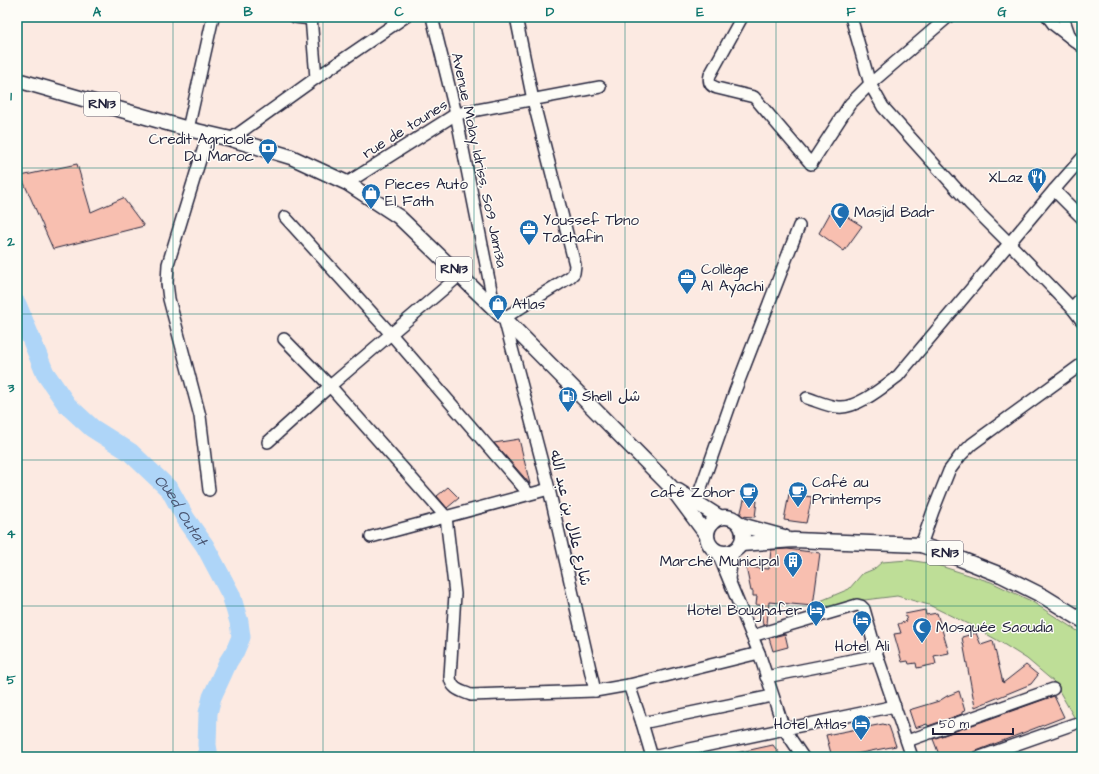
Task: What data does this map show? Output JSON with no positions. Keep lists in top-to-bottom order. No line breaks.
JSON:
{"streets":{"main road":["RN13"],"street":["rue de tounes","Avenue Molay Idriss, So9 Jam3a","شارع علال بن عبد الله"]},"crossings":[["RN13","rue de tounes"],["RN13","Avenue Molay Idriss, So9 Jam3a"],["RN13","شارع علال بن عبد الله"],["rue de tounes","Avenue Molay Idriss, So9 Jam3a"],["Avenue Molay Idriss, So9 Jam3a","شارع علال بن عبد الله"]],"water":["Oued Outat"],"places":{"bank":["Credit Agricole Du Maroc"],"restaurant":["XLaz"],"shop":["Pieces Auto El Fath","Atlas"],"mosque":["Masjid Badr","Mosquée Saoudia"],"office":["Youssef Tbno Tachafin","Collège Al Ayachi"],"fuel station":["Shell شل"],"cafe":["Café au Printemps","café Zohor"],"building":["Marché Municipal"],"hotel":["Hotel Boughafer","Hotel Ali","Hotel Atlas"]},"scale_bar":"50 m","grid":{"columns":["A","B","C","D","E","F","G"],"rows":["1","2","3","4","5"]}}
